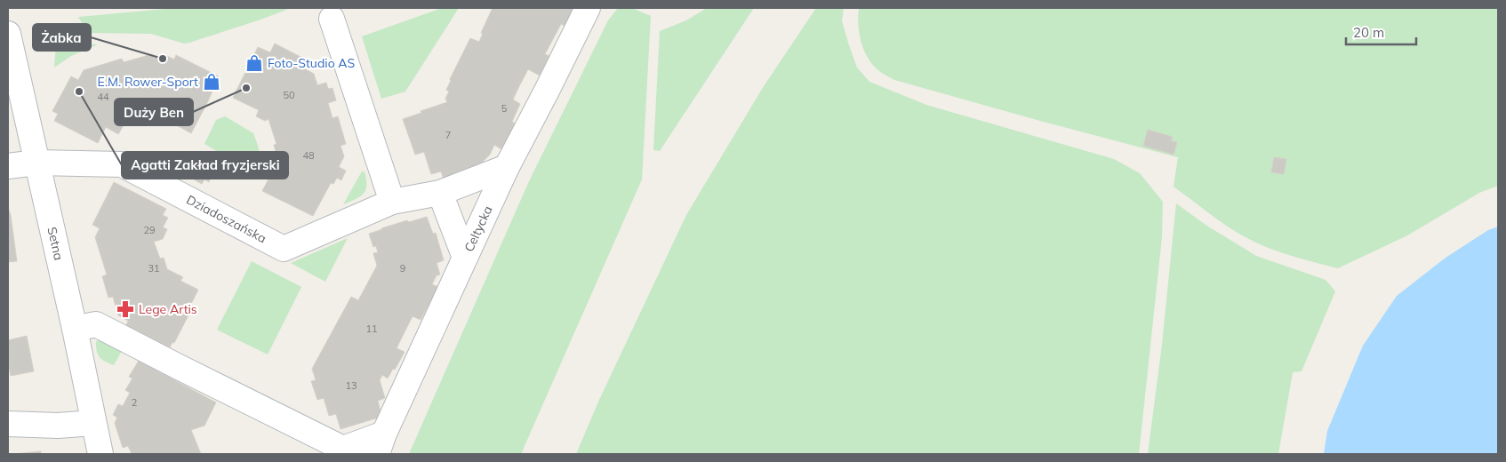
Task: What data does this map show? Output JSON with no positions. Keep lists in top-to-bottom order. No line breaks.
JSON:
{"streets":{"street":["Dziadoszańska","Celtycka","Setna"]},"crossings":[["Dziadoszańska","Celtycka"],["Dziadoszańska","Setna"]],"places":{"other":["Żabka","Duży Ben","Agatti Zakład fryzjerski"],"shop":["Foto-Studio AS","E.M. Rower-Sport"],"pharmacy":["Lege Artis"]},"house_numbers":["50","44","5","7","48","29","31","9","11","13","2"],"scale_bar":"20 m"}
